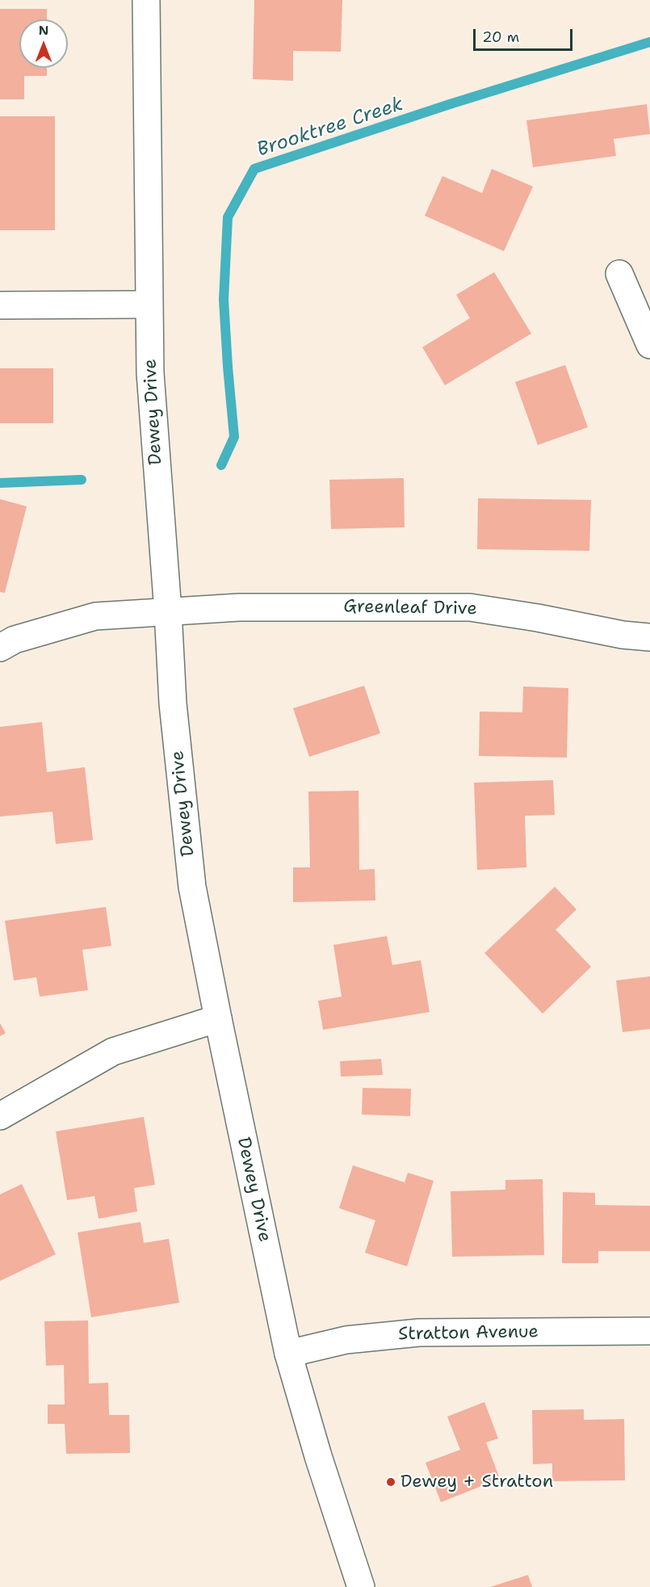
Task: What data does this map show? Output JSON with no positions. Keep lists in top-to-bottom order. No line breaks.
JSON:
{"streets":{"main road":["Dewey Drive","Greenleaf Drive","Stratton Avenue"]},"crossings":[["Dewey Drive","Greenleaf Drive"],["Dewey Drive","Stratton Avenue"]],"water":["Brooktree Creek"],"places":["Dewey + Stratton"],"scale_bar":"20 m","north":"top"}
